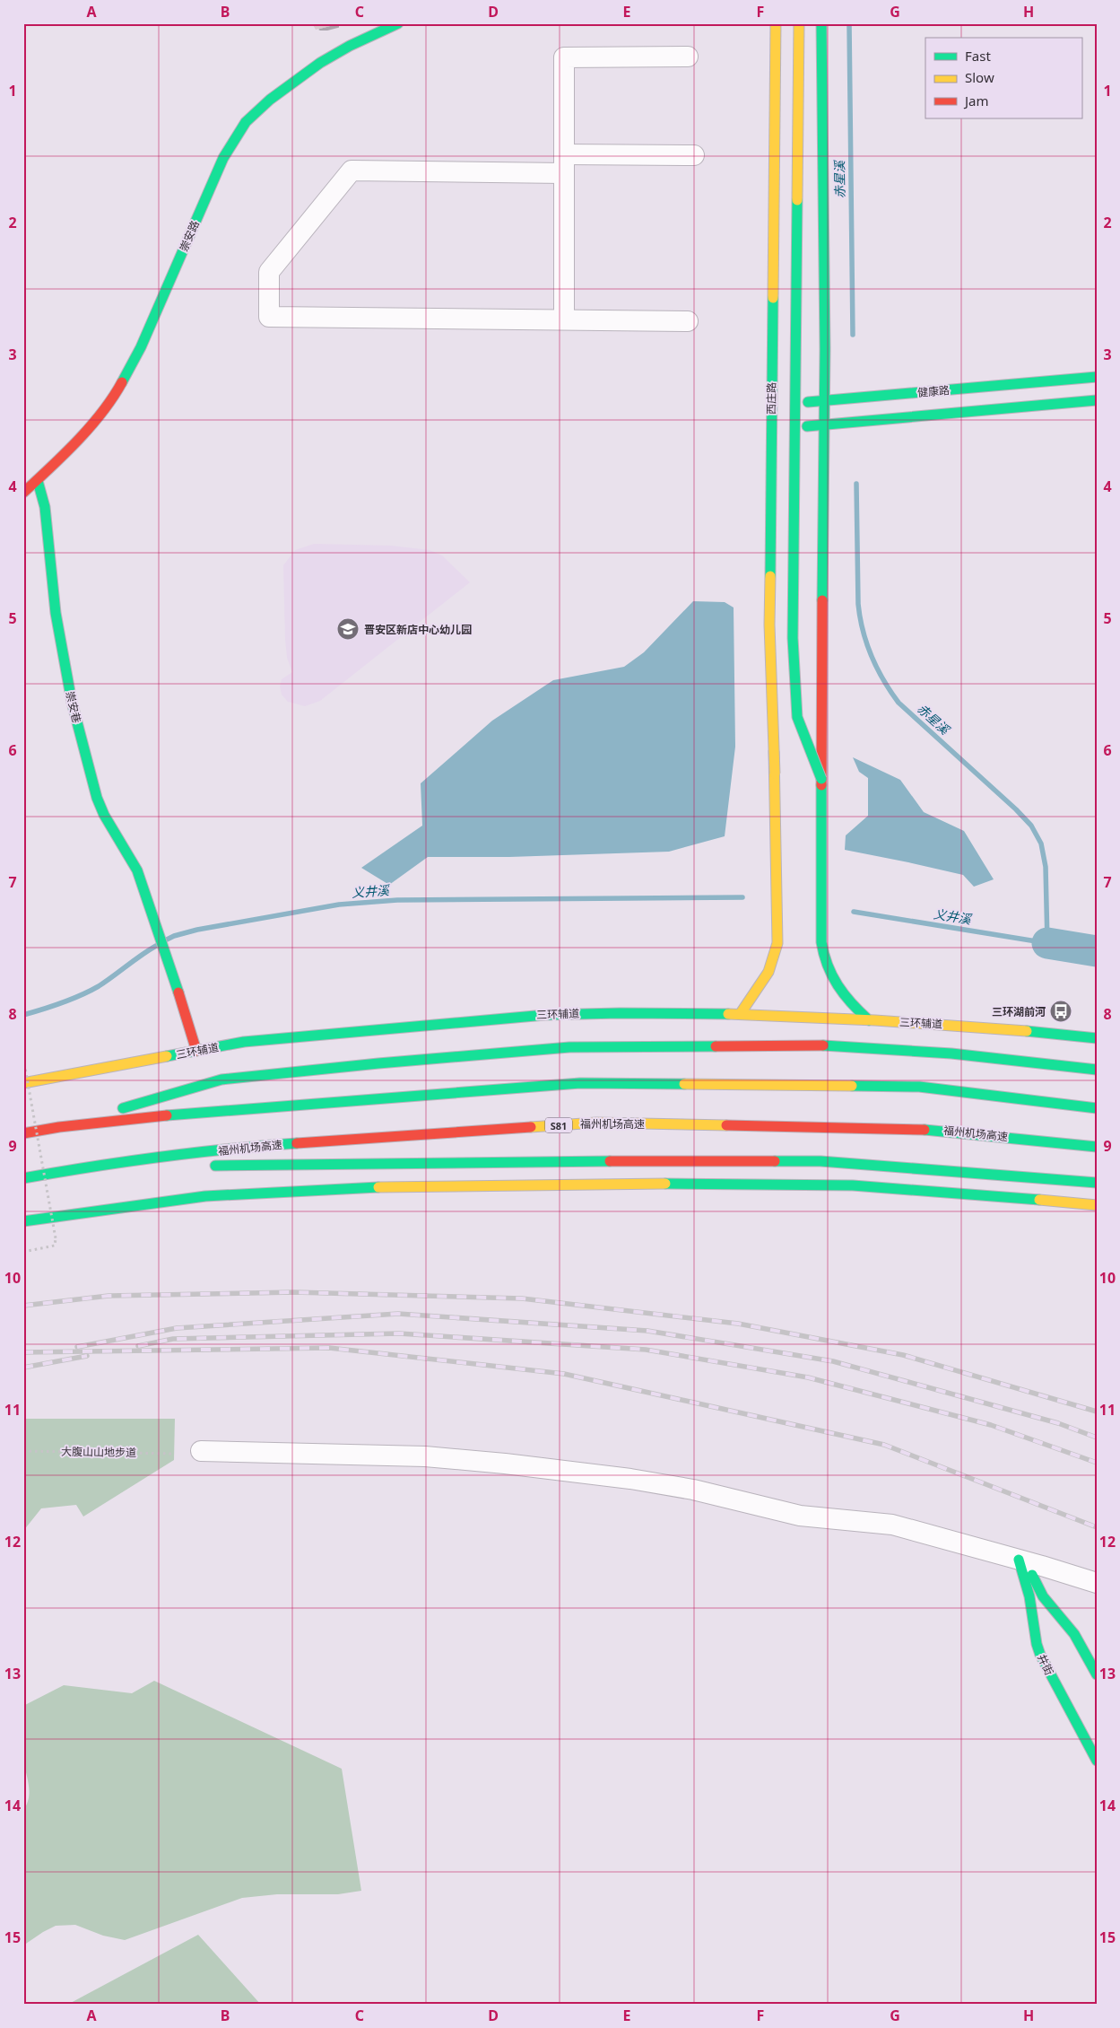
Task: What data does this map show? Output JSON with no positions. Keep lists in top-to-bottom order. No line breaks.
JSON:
{"streets":{"main road":["崇安路","健康路","西庄路","崇安巷","三环辅道","福州机场高速","S81","井街"],"path":["大腹山山地步道"]},"crossings":[["崇安路","崇安巷"],["崇安巷","三环辅道"]],"water":["赤星溪","义井溪"],"places":{"school or university":["晋安区新店中心幼儿园"],"bus stop":["三环湖前河"]},"legend":["Fast","Slow","Jam"],"grid":{"columns":["A","B","C","D","E","F","G","H"],"rows":["1","2","3","4","5","6","7","8","9","10","11","12","13","14","15"]}}
